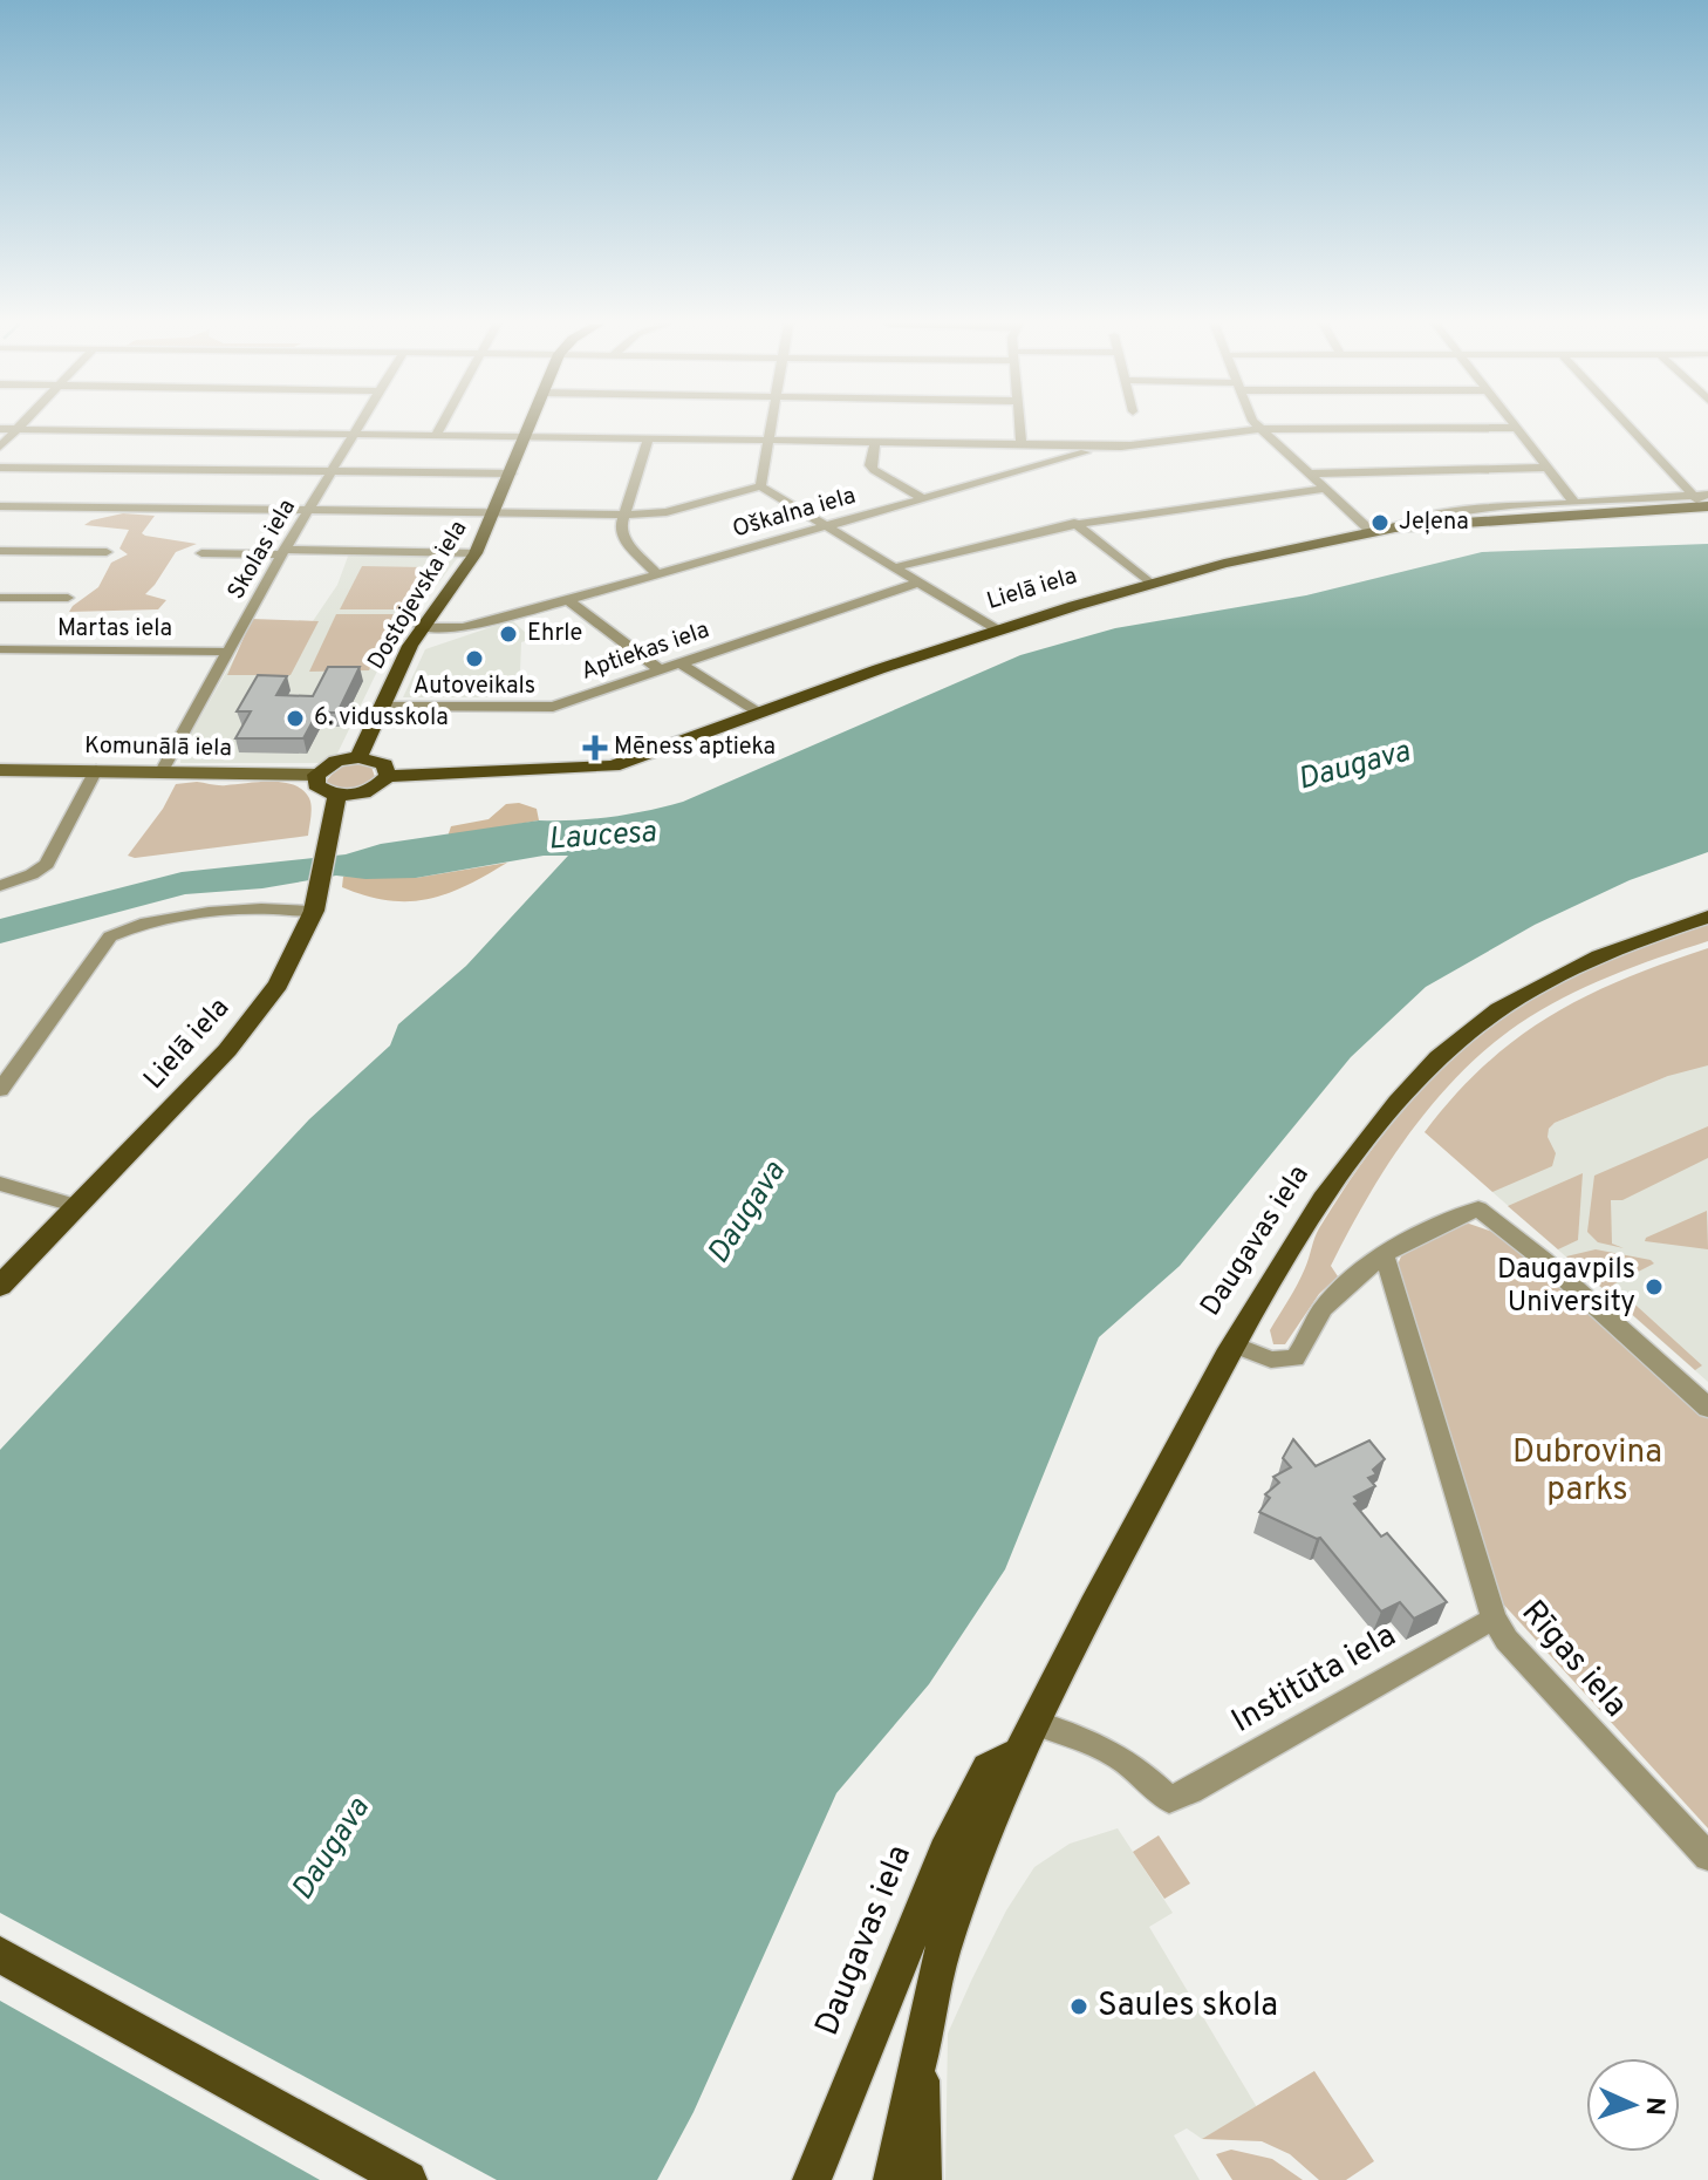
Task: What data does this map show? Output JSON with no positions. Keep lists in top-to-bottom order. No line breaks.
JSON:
{"streets":{"main road":["Lielā iela","Dostojevska iela","Daugavas iela"],"street":["Oškalna iela","Skolas iela","Martas iela","Aptiekas iela","Komunālā iela","Rīgas iela","Institūta iela"]},"crossings":[["Oškalna iela","Dostojevska iela"],["Skolas iela","Martas iela"],["Skolas iela","Komunālā iela"],["Dostojevska iela","Aptiekas iela"],["Daugavas iela","Institūta iela"],["Rīgas iela","Institūta iela"]],"water":["Daugava","Laucesa"],"parks":["Dubrovina parks"],"places":{"other":["Jeļena","Ehrle","Autoveikals","6. vidusskola","Daugavpils University","Saules skola"],"health":["Mēness aptieka"]},"north":"right"}
